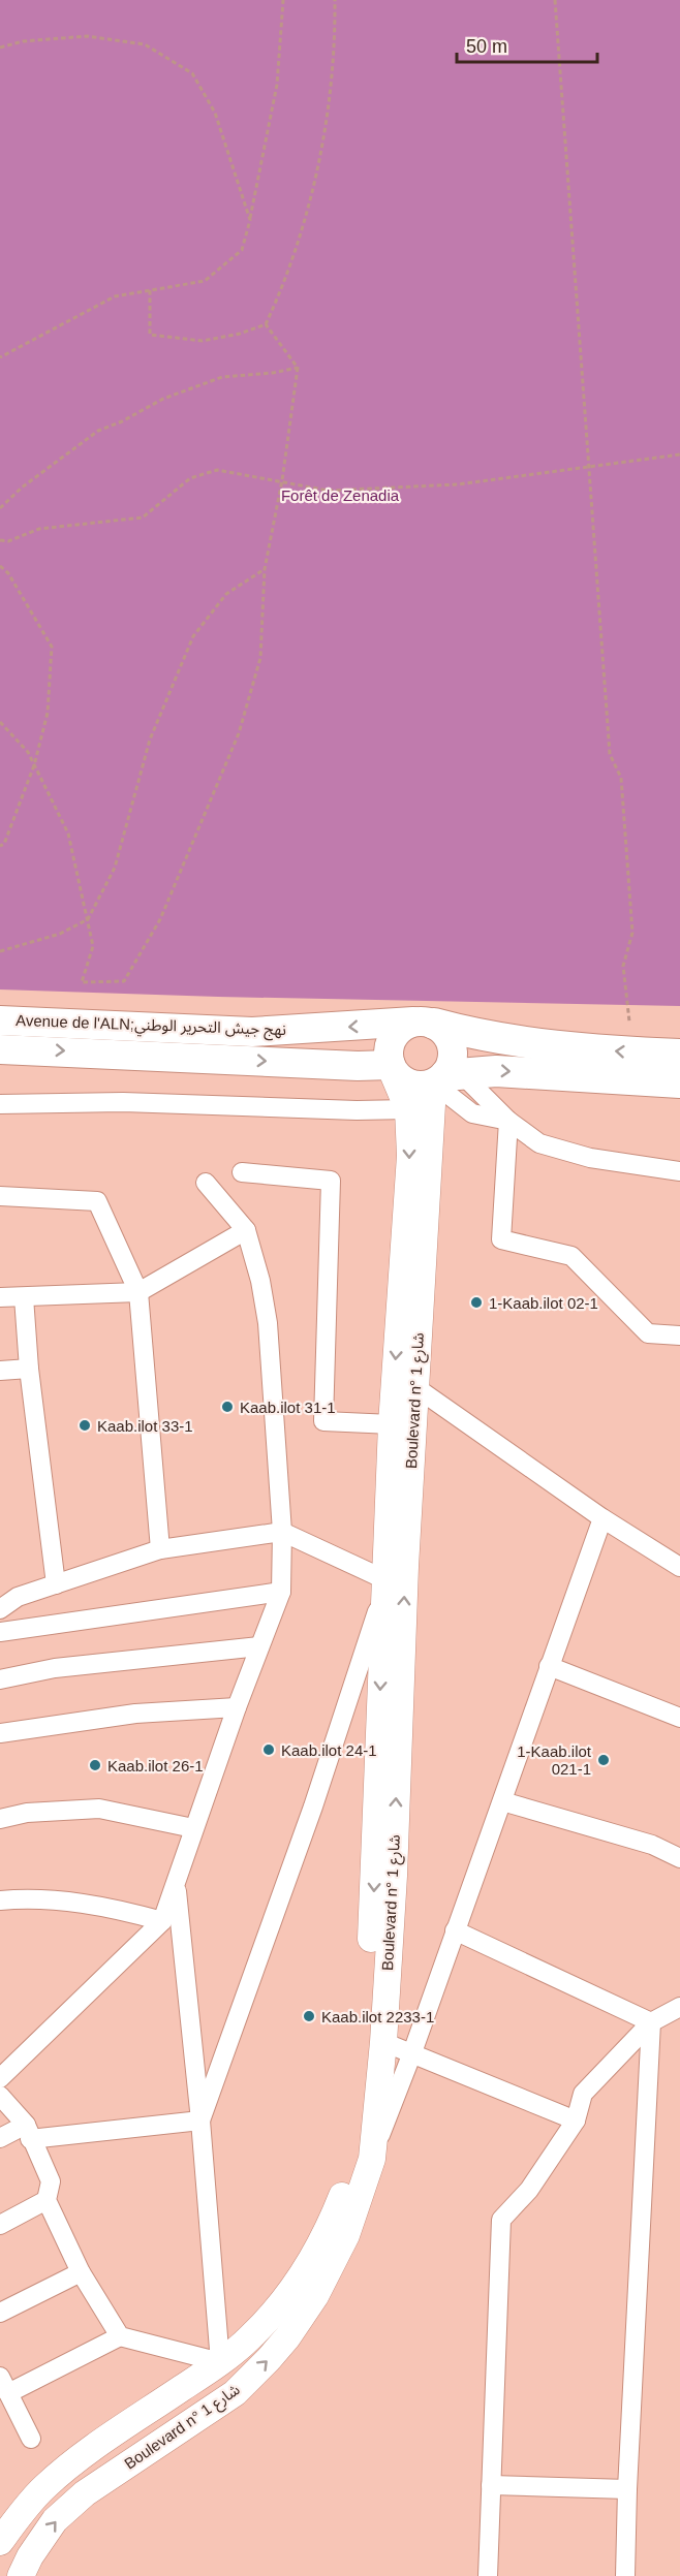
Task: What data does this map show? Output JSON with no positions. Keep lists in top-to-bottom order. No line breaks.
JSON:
{"streets":{"main road":["Avenue de l'ALN;نهج جيش التحرير الوطني","Boulevard n° شارع 1"]},"crossings":[["Avenue de l'ALN;نهج جيش التحرير الوطني","Boulevard n° شارع 1"]],"parks":["Forêt de Zenadia"],"places":["1-Kaab.ilot 02-1","Kaab.ilot 31-1","Kaab.ilot 33-1","Kaab.ilot 24-1","1-Kaab.ilot 021-1","Kaab.ilot 26-1","Kaab.ilot 2233-1"],"scale_bar":"50 m"}
